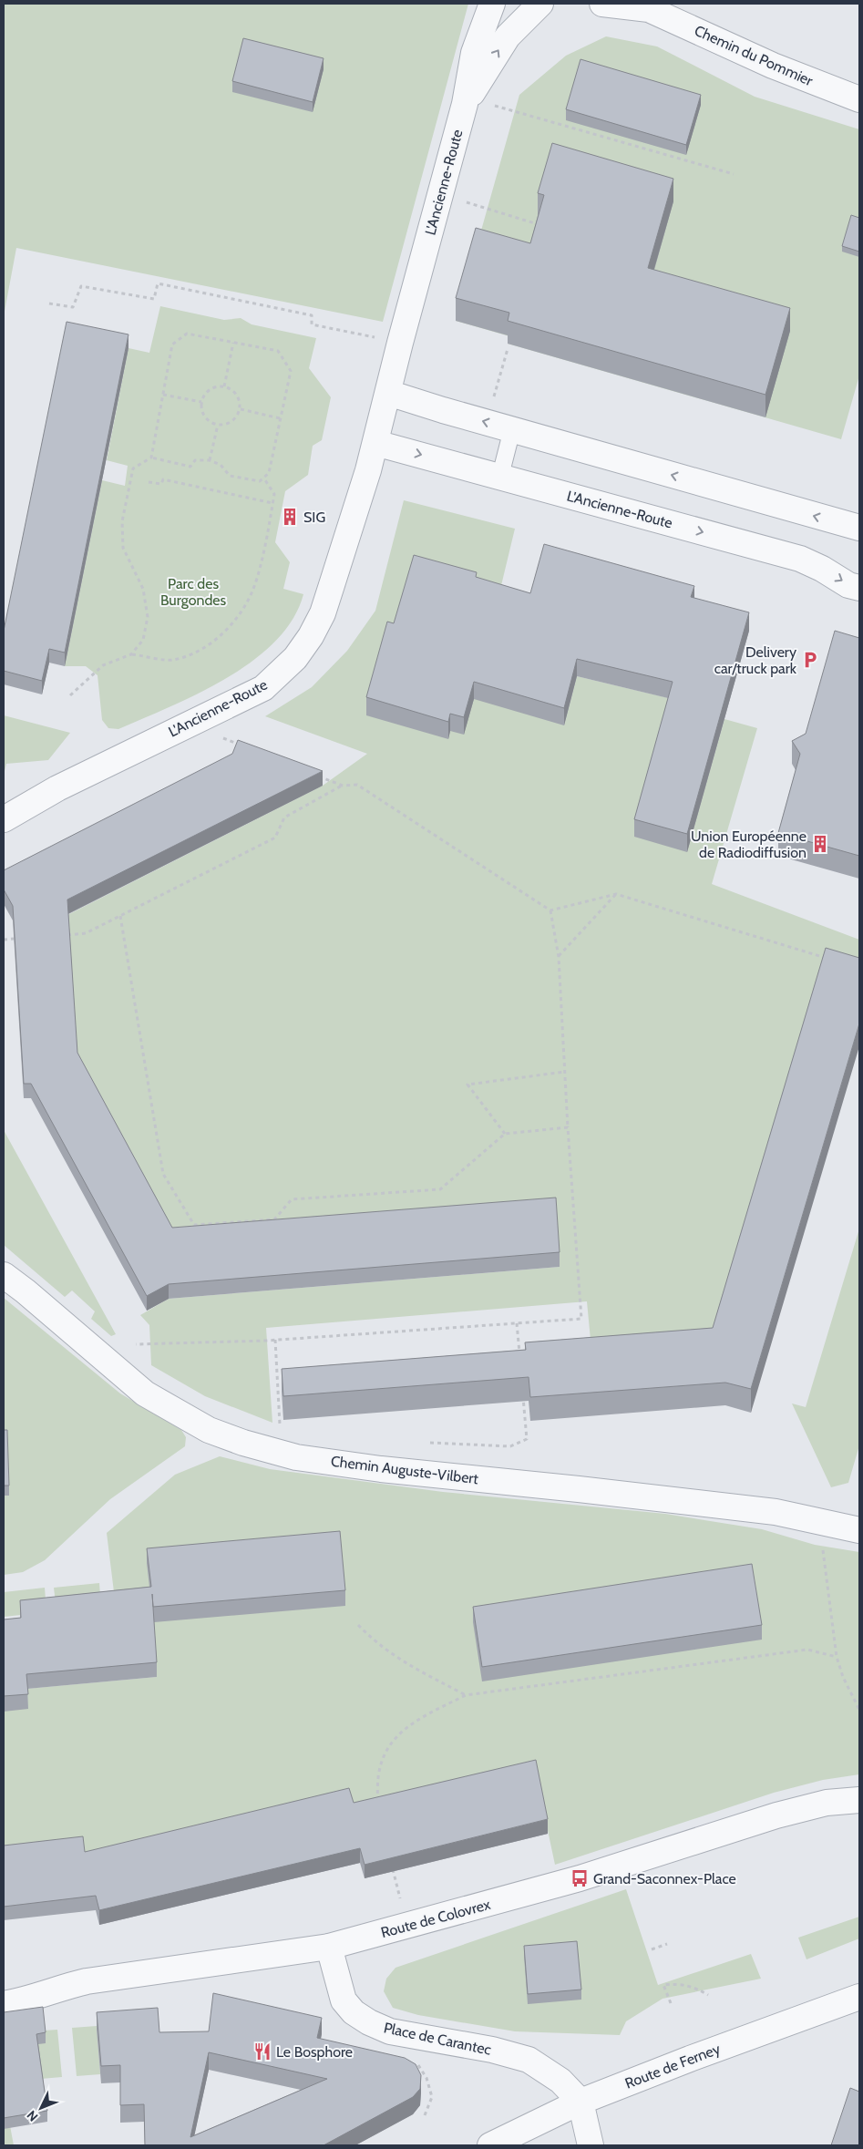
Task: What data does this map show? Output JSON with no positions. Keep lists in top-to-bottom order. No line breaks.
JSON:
{"streets":{"street":["Chemin du Pommier","L'Ancienne-Route","Chemin Auguste-Vilbert","Route de Colovrex","Place de Carantec","Route de Ferney"]},"crossings":[["Route de Colovrex","Place de Carantec"],["Place de Carantec","Route de Ferney"]],"parks":["Parc des Burgondes"],"places":{"building":["SIG","Union Européenne de Radiodiffusion"],"parking":["Delivery car/truck park"],"bus stop":["Grand-Saconnex-Place"],"restaurant":["Le Bosphore"]},"north":"bottom left"}
